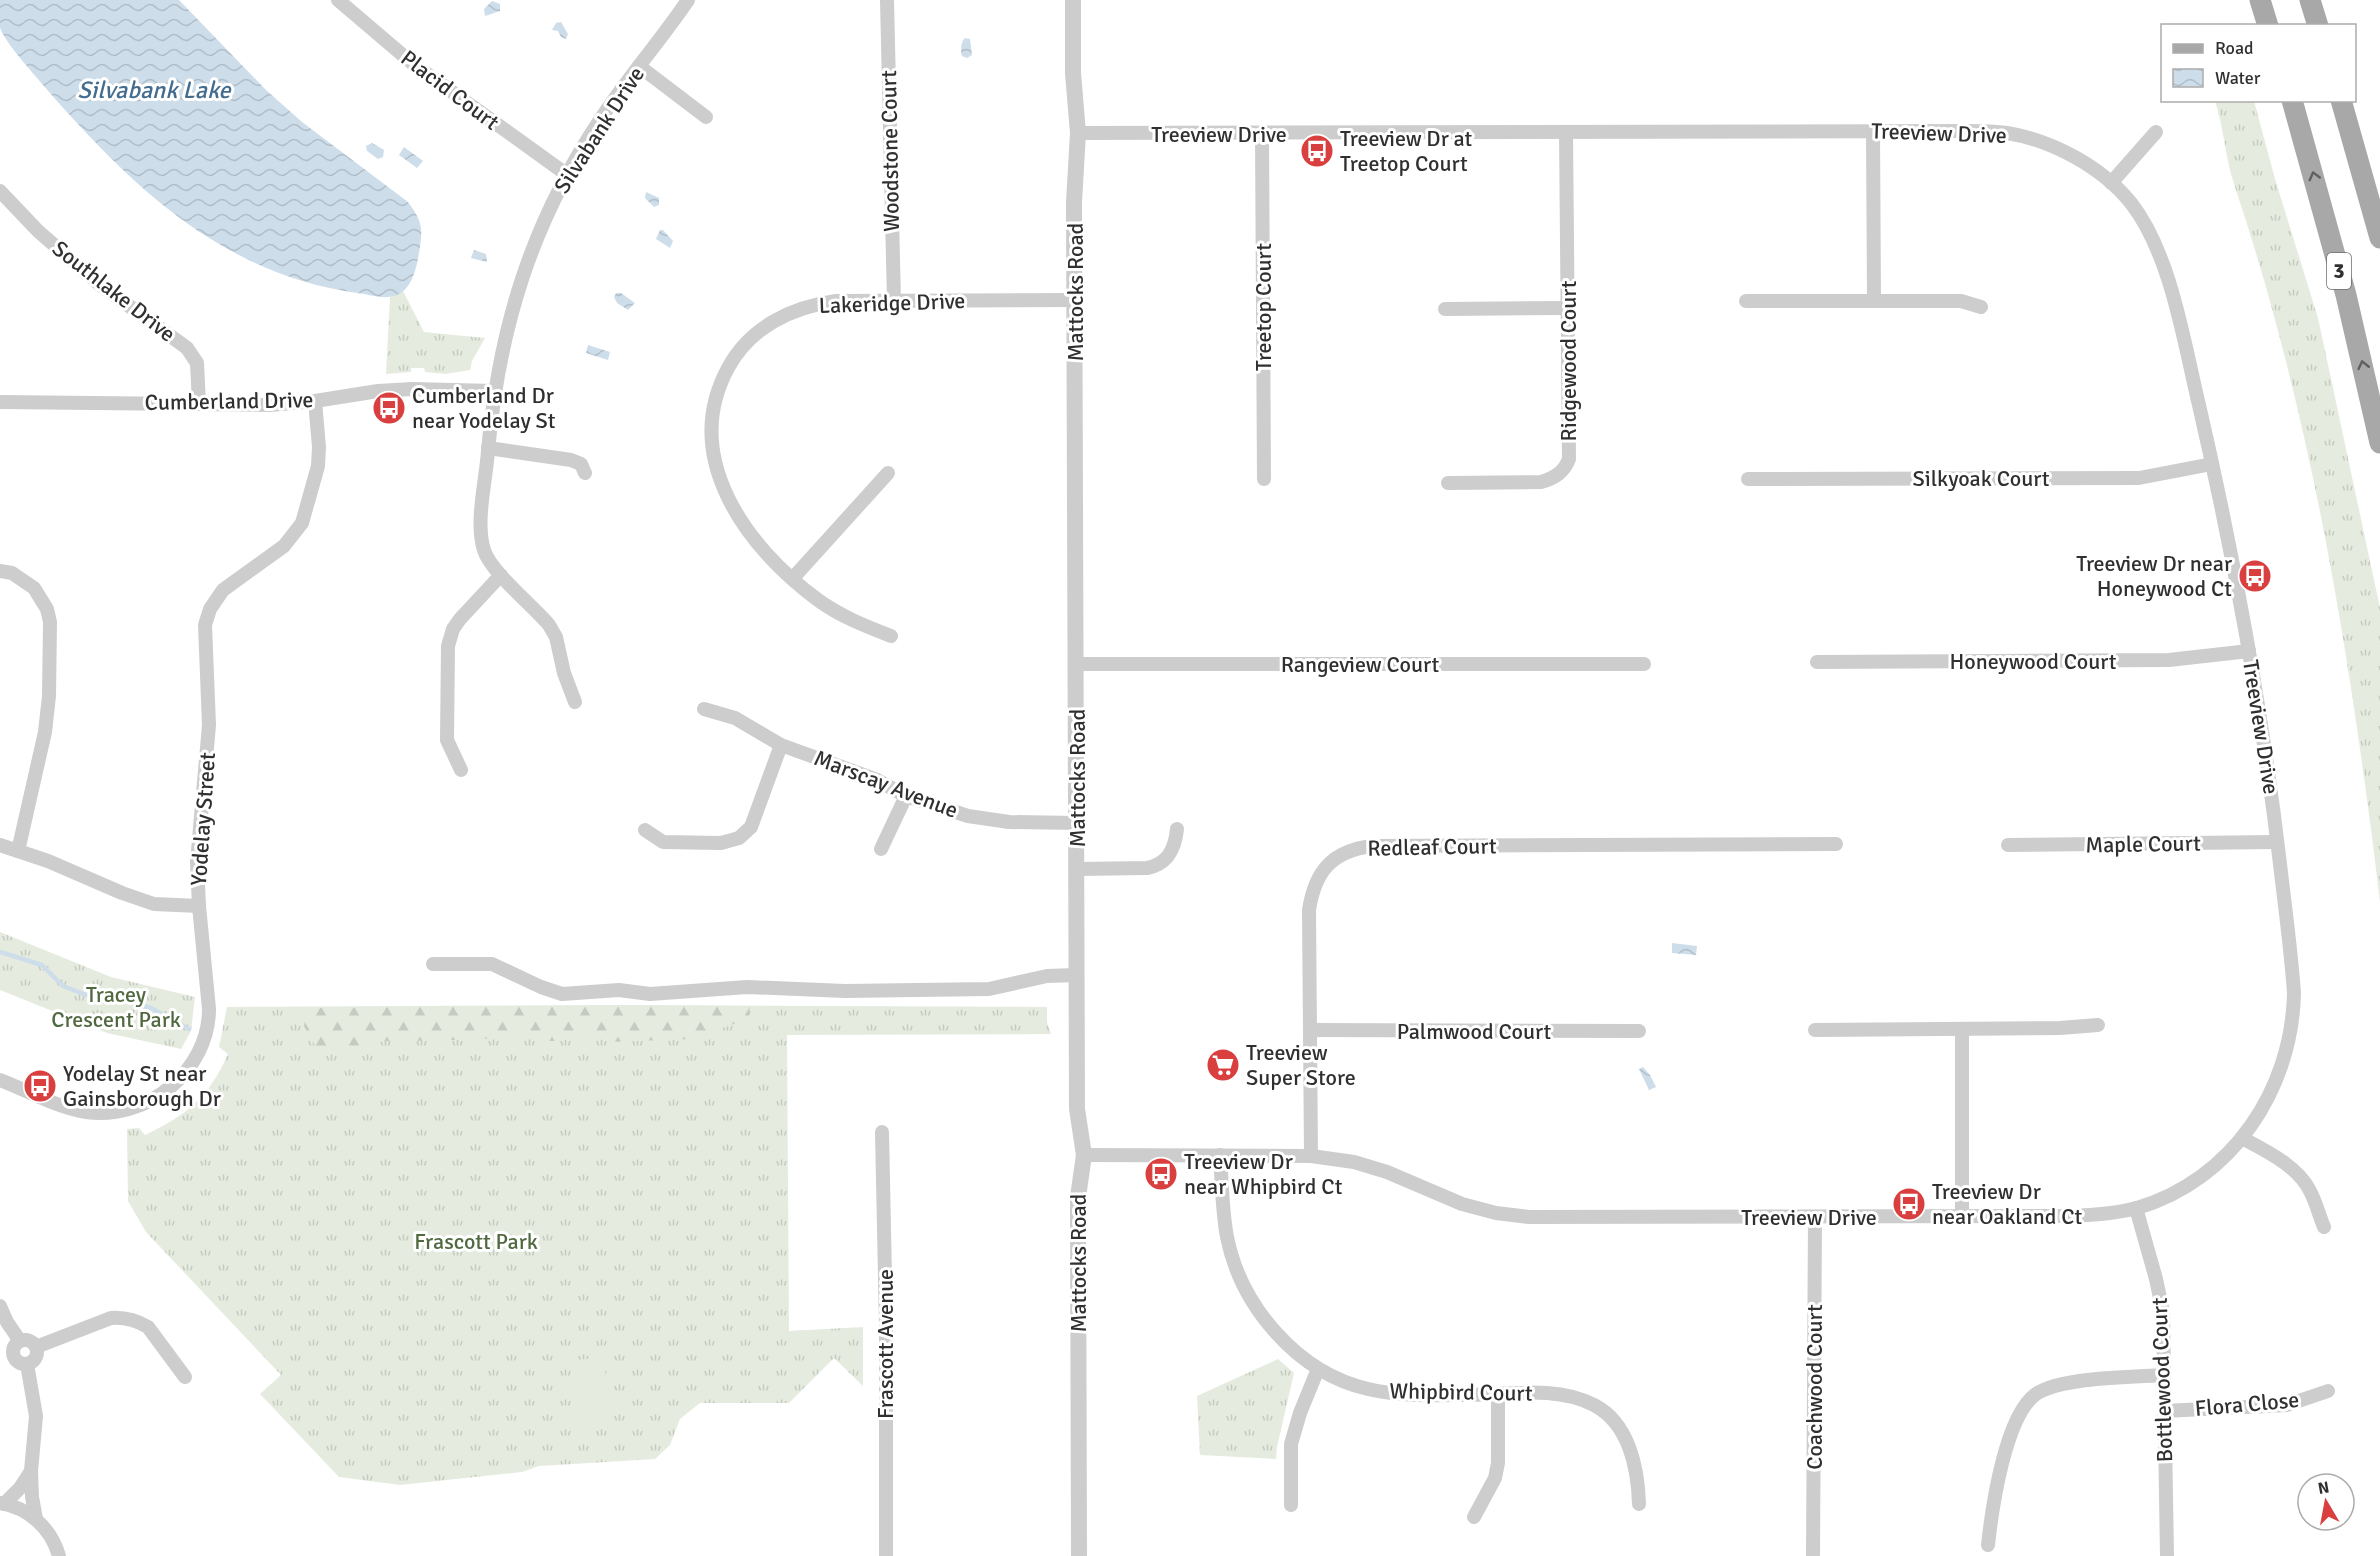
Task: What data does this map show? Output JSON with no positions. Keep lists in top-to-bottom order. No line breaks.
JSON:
{"streets":{"main road":["3"],"street":["Placid Court","Silvabank Drive","Treeview Drive","Woodstone Court","Southlake Drive","Mattocks Road","Lakeridge Drive","Treetop Court","Ridgewood Court","Cumberland Drive","Silkyoak Court","Honeywood Court","Rangeview Court","Marscay Avenue","Yodelay Street","Maple Court","Redleaf Court","Palmwood Court","Frascott Avenue","Bottlewood Court","Coachwood Court","Whipbird Court","Flora Close"]},"crossings":[["Placid Court","Silvabank Drive"],["Silvabank Drive","Cumberland Drive"],["Treeview Drive","Mattocks Road"],["Treeview Drive","Treetop Court"],["Treeview Drive","Ridgewood Court"],["Treeview Drive","Silkyoak Court"],["Treeview Drive","Honeywood Court"],["Treeview Drive","Maple Court"],["Treeview Drive","Redleaf Court"],["Treeview Drive","Bottlewood Court"],["Treeview Drive","Coachwood Court"],["Treeview Drive","Whipbird Court"],["Woodstone Court","Lakeridge Drive"],["Southlake Drive","Cumberland Drive"],["Mattocks Road","Lakeridge Drive"],["Mattocks Road","Rangeview Court"],["Mattocks Road","Marscay Avenue"],["Cumberland Drive","Yodelay Street"],["Redleaf Court","Palmwood Court"],["Bottlewood Court","Flora Close"]],"water":["Silvabank Lake"],"parks":["Tracey Crescent Park","Frascott Park"],"places":{"bus stop":["Treeview Dr at Treetop Court","Cumberland Dr near Yodelay St","Treeview Dr near Honeywood Ct","Yodelay St near Gainsborough Dr","Treeview Dr near Whipbird Ct","Treeview Dr near Oakland Ct"],"supermarket":["Treeview Super Store"]},"legend":["Road","Water"],"north":"top"}
